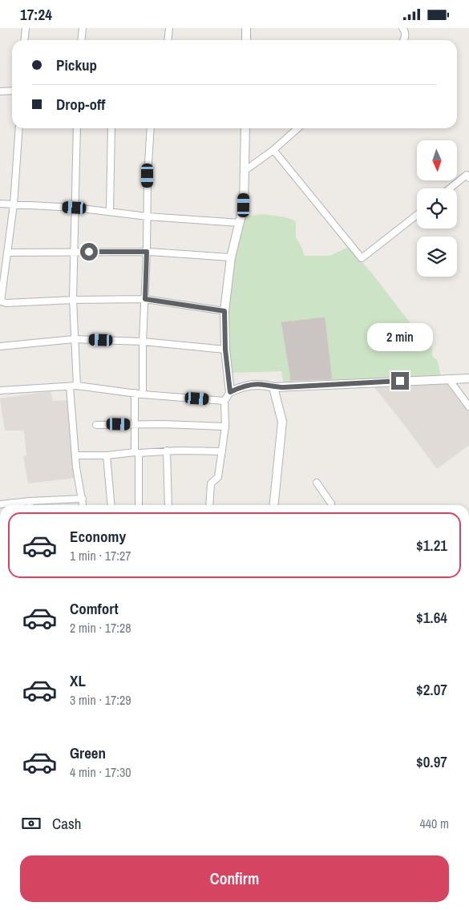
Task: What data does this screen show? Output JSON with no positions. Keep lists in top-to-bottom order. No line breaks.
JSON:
{"north":"bottom","page":{"status":"17:24","banner":["Pickup","Drop-off"],"bubble":"2 min","list":[{"name":"Economy","note":"1 min · 17:27","value":"$1.21"},{"name":"Comfort","note":"2 min · 17:28","value":"$1.64"},{"name":"XL","note":"3 min · 17:29","value":"$2.07"},{"name":"Green","note":"4 min · 17:30","value":"$0.97"}],"pay":["Cash","440 m"],"buttons":"Confirm"}}
